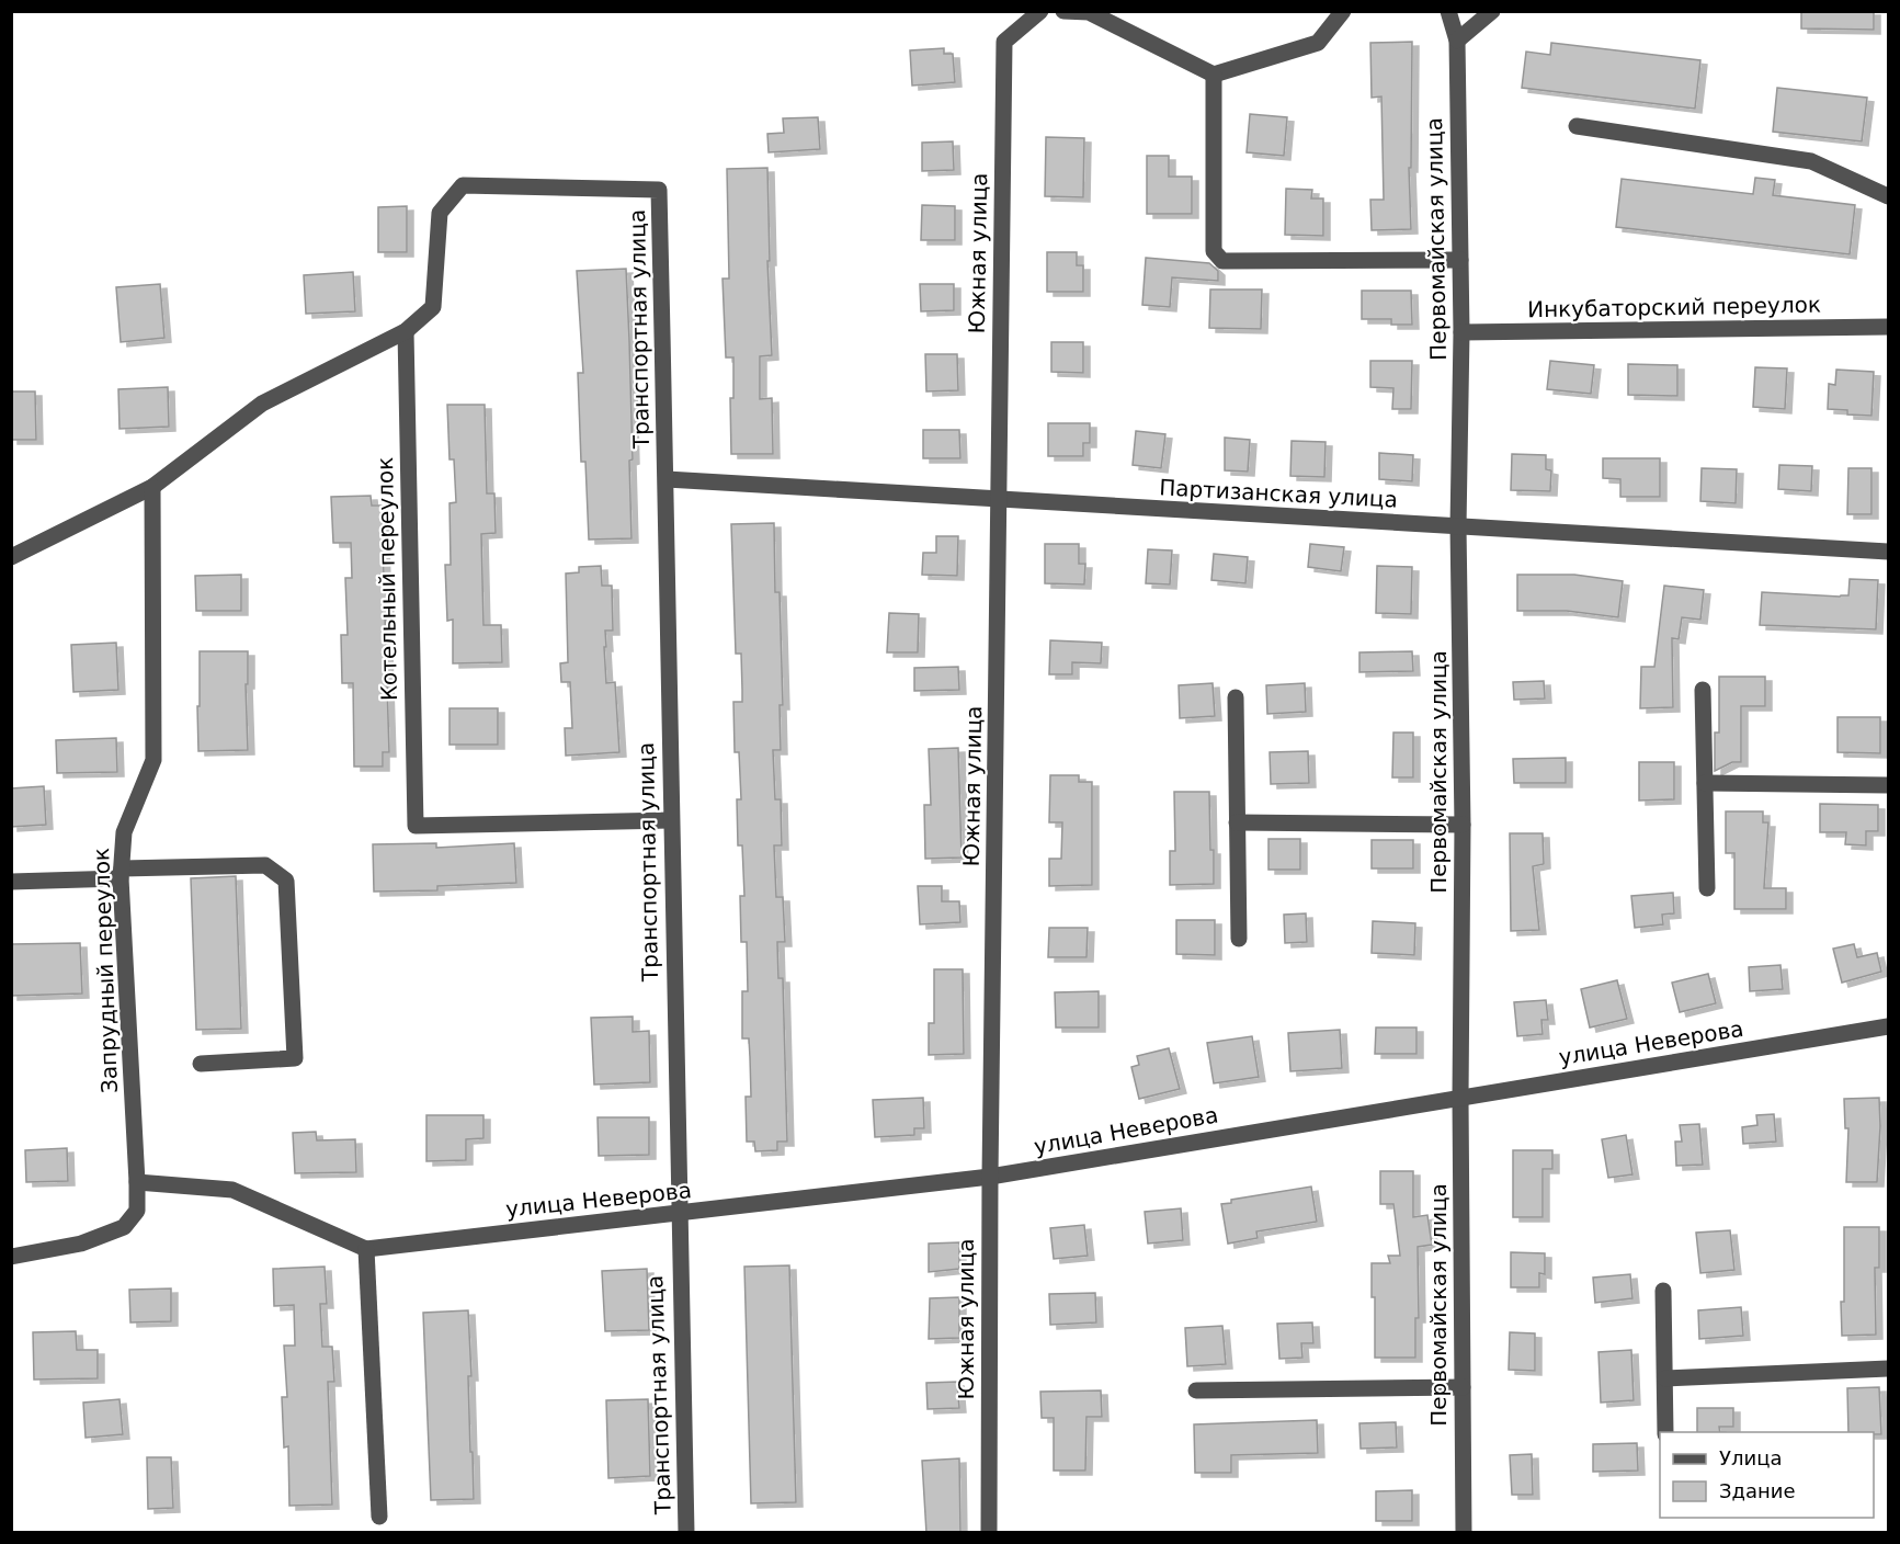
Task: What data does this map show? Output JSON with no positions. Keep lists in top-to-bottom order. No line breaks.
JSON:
{"streets":{"street":["Первомайская улица","Южная улица","Инкубаторский переулок","Транспортная улица","Партизанская улица","Котельный переулок","Запрудный переулок","улица Неверова"]},"crossings":[["Первомайская улица","Инкубаторский переулок"],["Первомайская улица","Партизанская улица"],["Первомайская улица","улица Неверова"],["Южная улица","Партизанская улица"],["Южная улица","улица Неверова"],["Транспортная улица","Партизанская улица"],["Транспортная улица","Котельный переулок"],["Транспортная улица","улица Неверова"]],"legend":["Улица","Здание"]}
